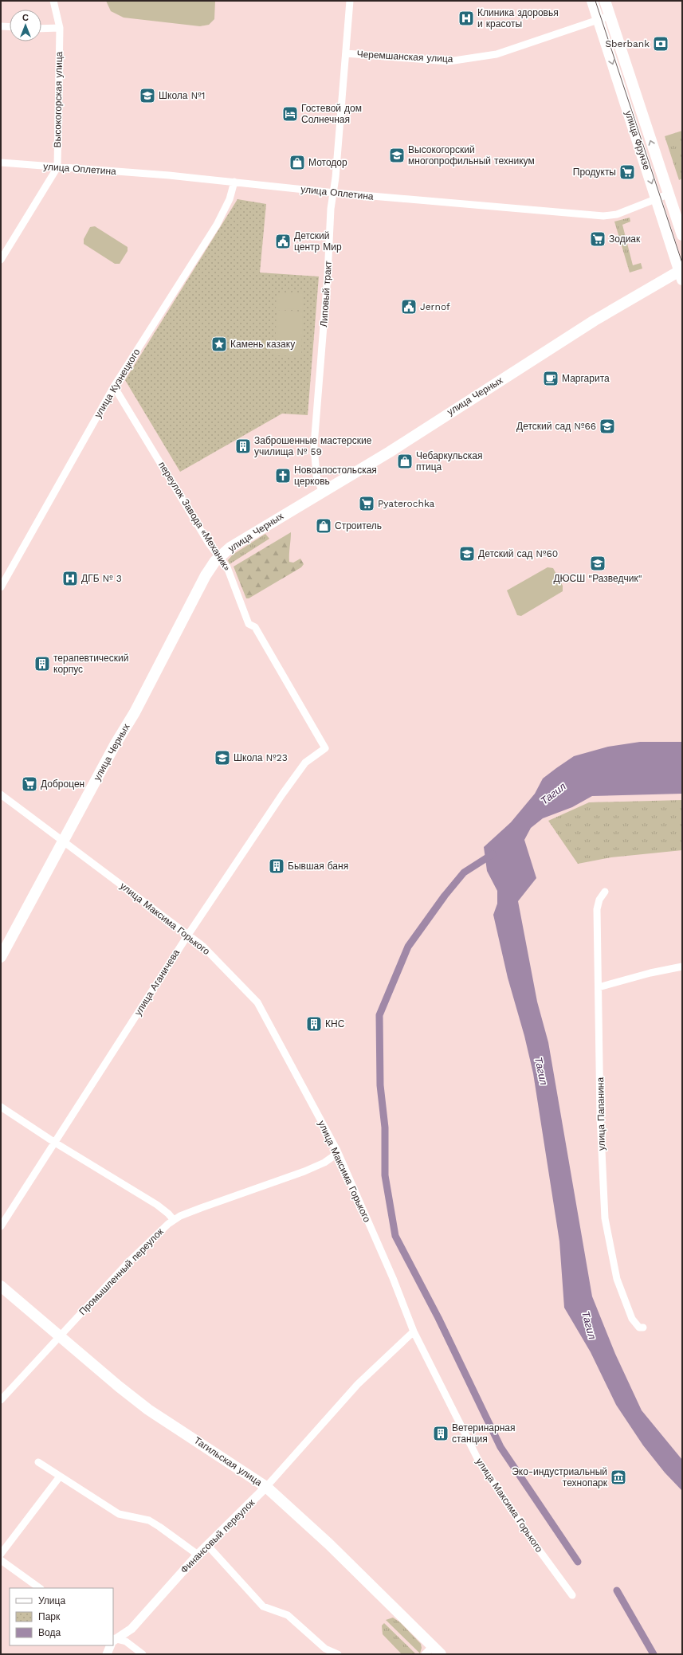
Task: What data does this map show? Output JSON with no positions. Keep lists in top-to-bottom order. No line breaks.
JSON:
{"streets":{"main road":["улица Фрунзе","улица Черных","Тагильская улица"],"street":["Черемшанская улица","Высокогорская улица","улица Оплетина","Липовый тракт","улица Кузнецкого","переулок Завода «Механик»","улица Максима Горького","улица Аганичева","улица Папанина","Промышленный переулок","Финансовый переулок"]},"crossings":[["Черемшанская улица","улица Фрунзе"],["Черемшанская улица","Липовый тракт"],["Высокогорская улица","улица Оплетина"],["улица Фрунзе","улица Оплетина"],["улица Фрунзе","улица Черных"],["улица Оплетина","Липовый тракт"],["улица Оплетина","улица Кузнецкого"],["Липовый тракт","улица Черных"],["улица Кузнецкого","переулок Завода «Механик»"],["улица Черных","переулок Завода «Механик»"],["улица Черных","улица Максима Горького"],["переулок Завода «Механик»","улица Аганичева"],["улица Максима Горького","улица Аганичева"],["улица Максима Горького","Промышленный переулок"],["улица Максима Горького","Финансовый переулок"],["Промышленный переулок","Тагильская улица"],["Тагильская улица","Финансовый переулок"]],"water":["Тагил"],"places":{"hospital":["Клиника здоровья и красоты","ДГБ № 3"],"bank":["Sberbank"],"school or university":["Школа №1","Высокогорский многопрофильный техникум","Детский сад №66","Детский сад №60","ДЮСШ \"Разведчик\"","Школа №23"],"hotel":["Гостевой дом Солнечная"],"shop":["Мотодор","Чебаркульская птица","Строитель"],"supermarket":["Продукты","Зодиак","Pyaterochka","Доброцен"],"public building":["Детский центр Мир","Jernof"],"place":["Камень казаку"],"cafe":["Маргарита"],"building":["Заброшенные мастерские училища № 59","терапевтический корпус","Бывшая баня","КНС","Ветеринарная станция"],"church":["Новоапостольская церковь"],"museum":["Эко-индустриальный технопарк"]},"legend":["Улица","Парк","Вода"],"north":"top"}
